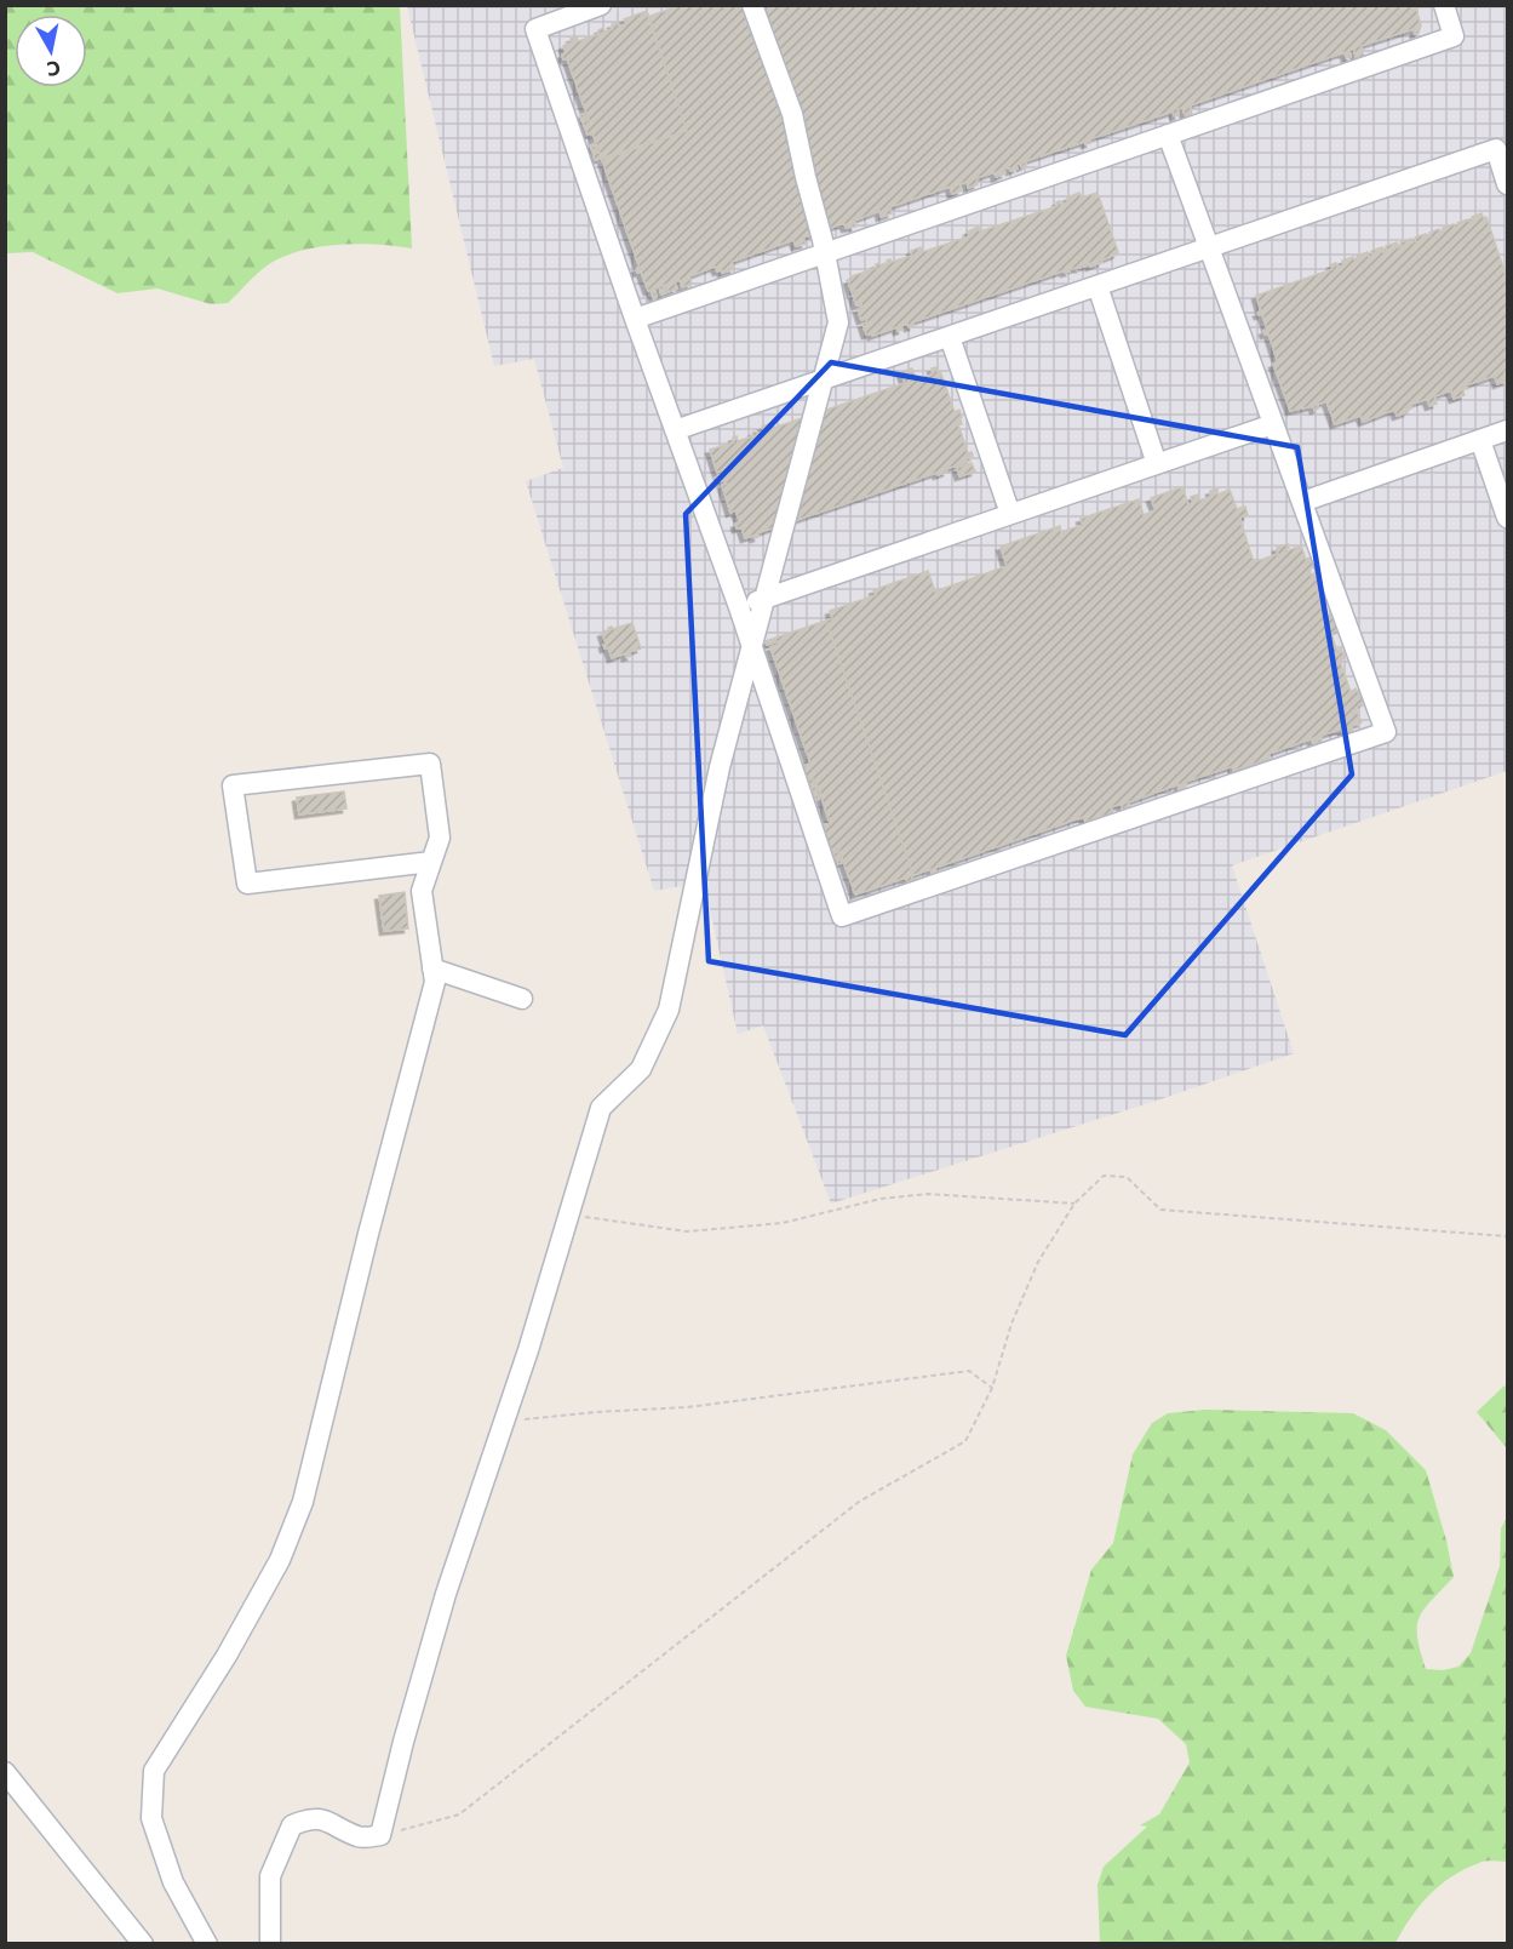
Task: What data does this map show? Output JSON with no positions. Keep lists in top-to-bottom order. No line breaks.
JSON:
{"north":"bottom"}
